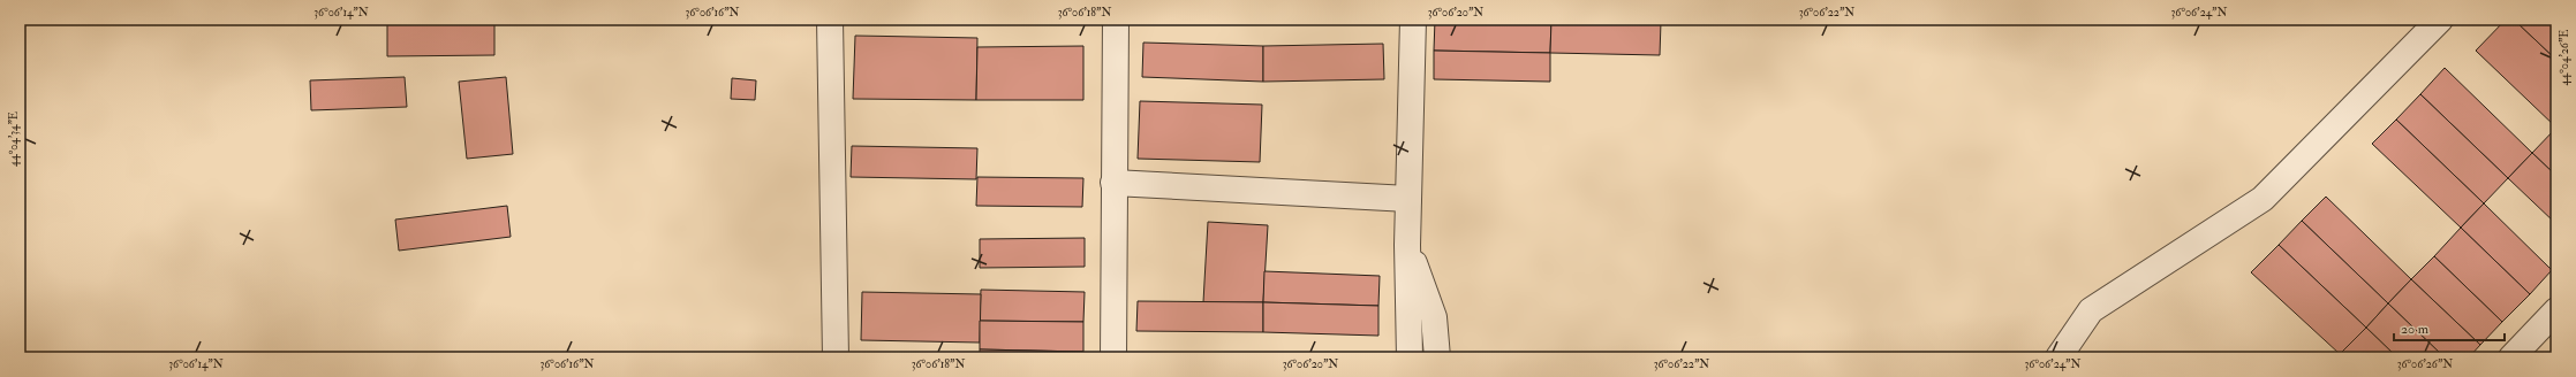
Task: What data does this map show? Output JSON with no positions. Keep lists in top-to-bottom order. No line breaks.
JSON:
{"scale_bar":"20 m","coordinates":["36°06'14\"N","36°06'16\"N","36°06'18\"N","36°06'20\"N","36°06'22\"N","36°06'24\"N","44°04'26\"E","44°04'34\"E","36°06'26\"N"]}
